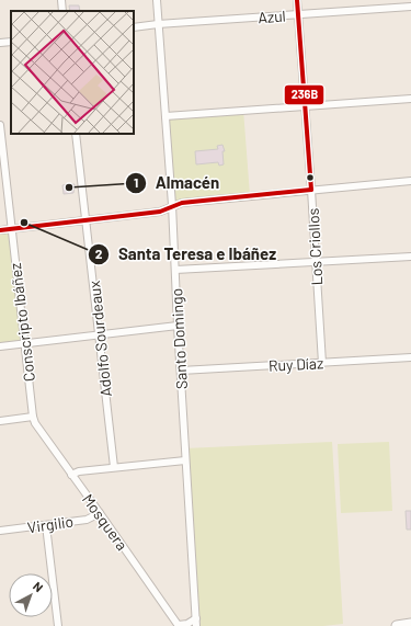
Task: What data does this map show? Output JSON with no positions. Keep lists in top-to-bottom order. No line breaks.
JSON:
{"streets":{"street":["Azul","Los Criollos","Conscripto Ibáñez","Adolfo Sourdeaux","Santo Domingo","Ruy Díaz","Mosquera","Virgilio"]},"crossings":[["Azul","Los Criollos"],["Azul","Santo Domingo"],["Los Criollos","Ruy Díaz"],["Conscripto Ibáñez","Mosquera"],["Santo Domingo","Ruy Díaz"],["Mosquera","Virgilio"]],"places":["Almacén","Santa Teresa e Ibáñez"],"lines":["transit line 236B"],"north":"top right"}
